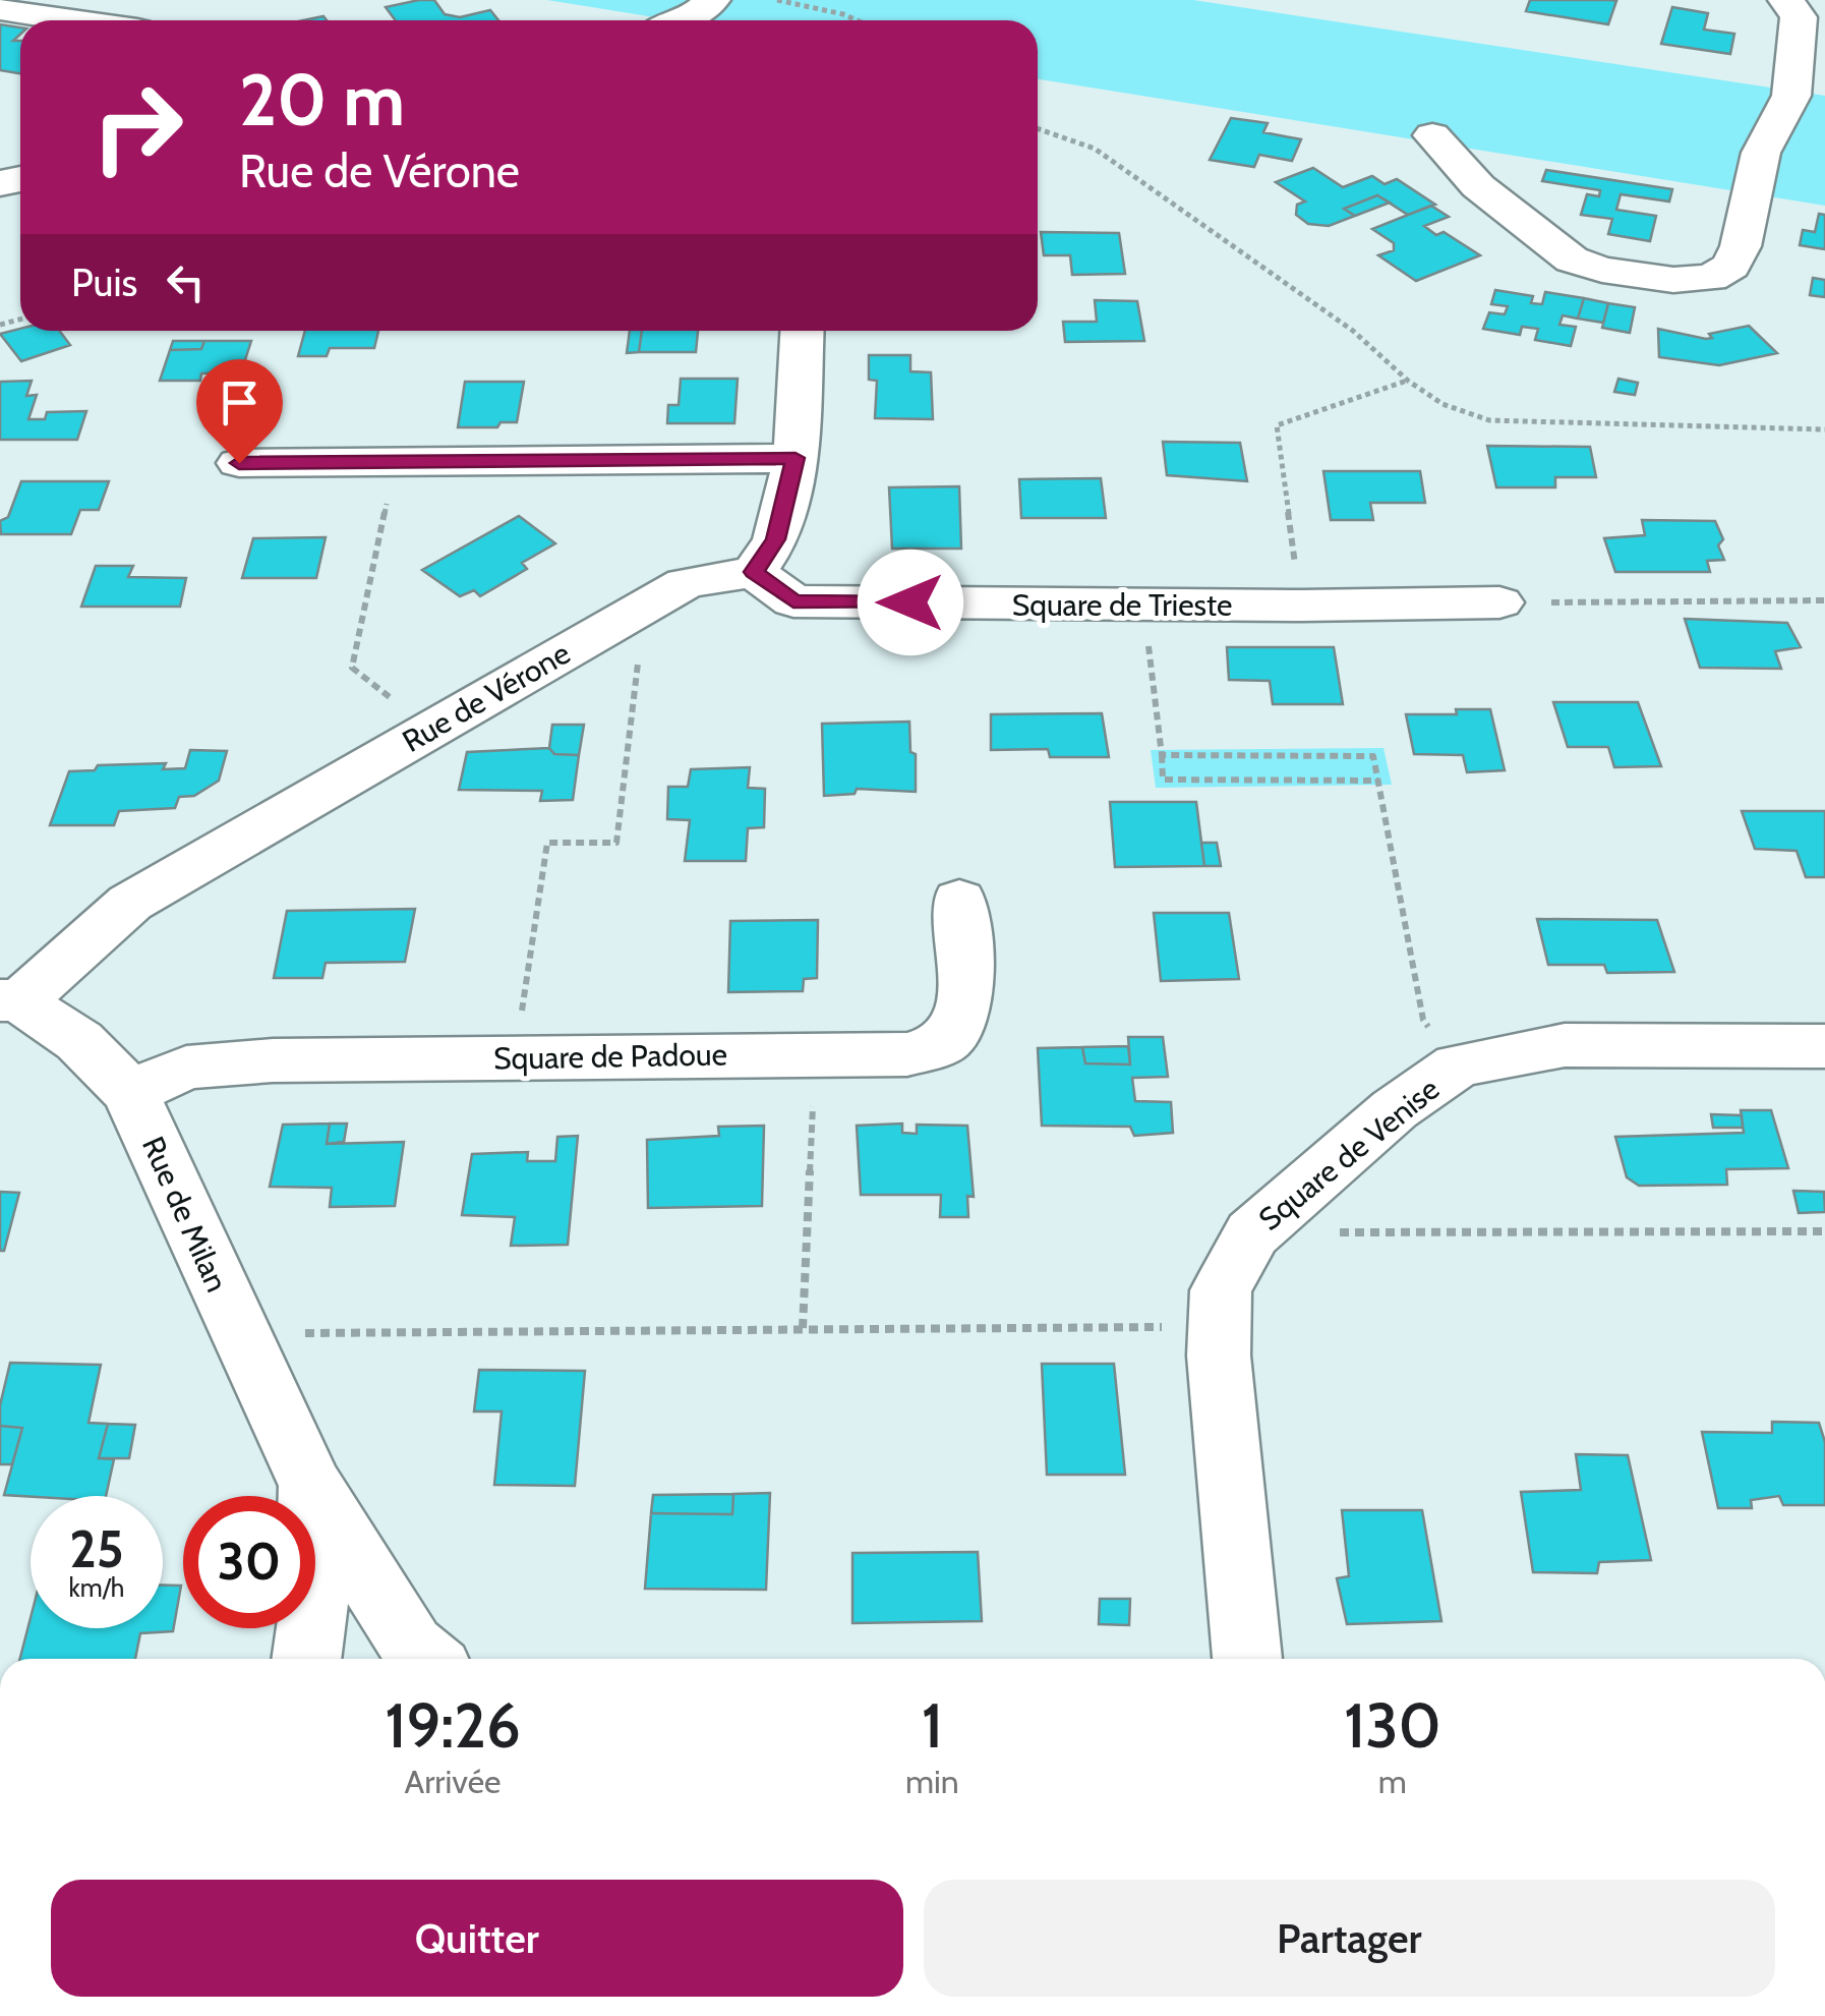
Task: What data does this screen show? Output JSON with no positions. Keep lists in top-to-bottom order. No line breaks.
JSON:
{"streets":{"street":["Square de Trieste","Rue de Vérone","Square de Padoue","Square de Venise","Rue de Milan"]},"crossings":[["Square de Trieste","Rue de Vérone"],["Rue de Vérone","Rue de Milan"],["Square de Padoue","Rue de Milan"]],"page":{"turn":["20 m","Rue de Vérone"],"then":"Puis","speed":"25 km/h","limit":"30","eta":["19:26","Arrivée","1","min","130","m"],"buttons":["Quitter","Partager"]}}
